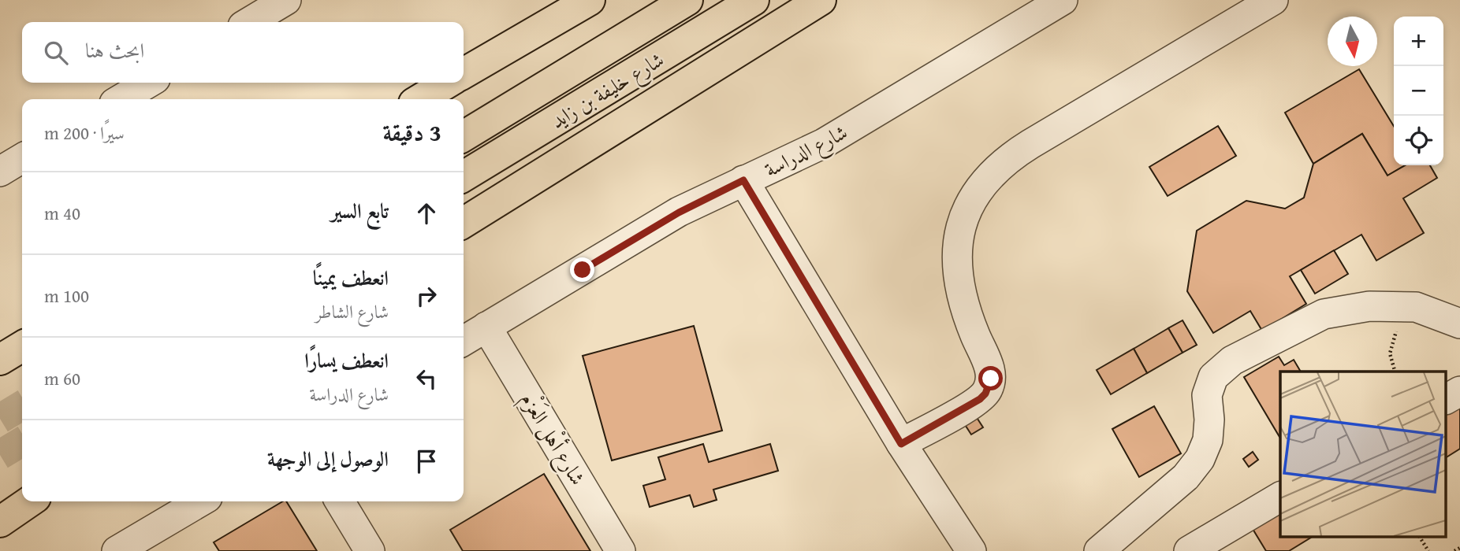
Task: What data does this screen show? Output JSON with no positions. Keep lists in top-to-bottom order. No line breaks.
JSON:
{"streets":{"main road":["شارع خليفة بن زايد"],"street":["شارع الدراسة","شارع أهْل العَزْم"]},"crossings":[["شارع الدراسة","شارع أهْل العَزْم"]],"north":"bottom","page":{"map_buttons":["+","−"],"search":"ابحث هنا","heading":["3 دقيقة","سيرًا · 200 m"],"list":[["تابع السير","40 m"],["انعطف يمينًا","شارع الشاطر","100 m"],["انعطف يسارًا","شارع الدراسة","60 m"],"الوصول إلى الوجهة"]}}
